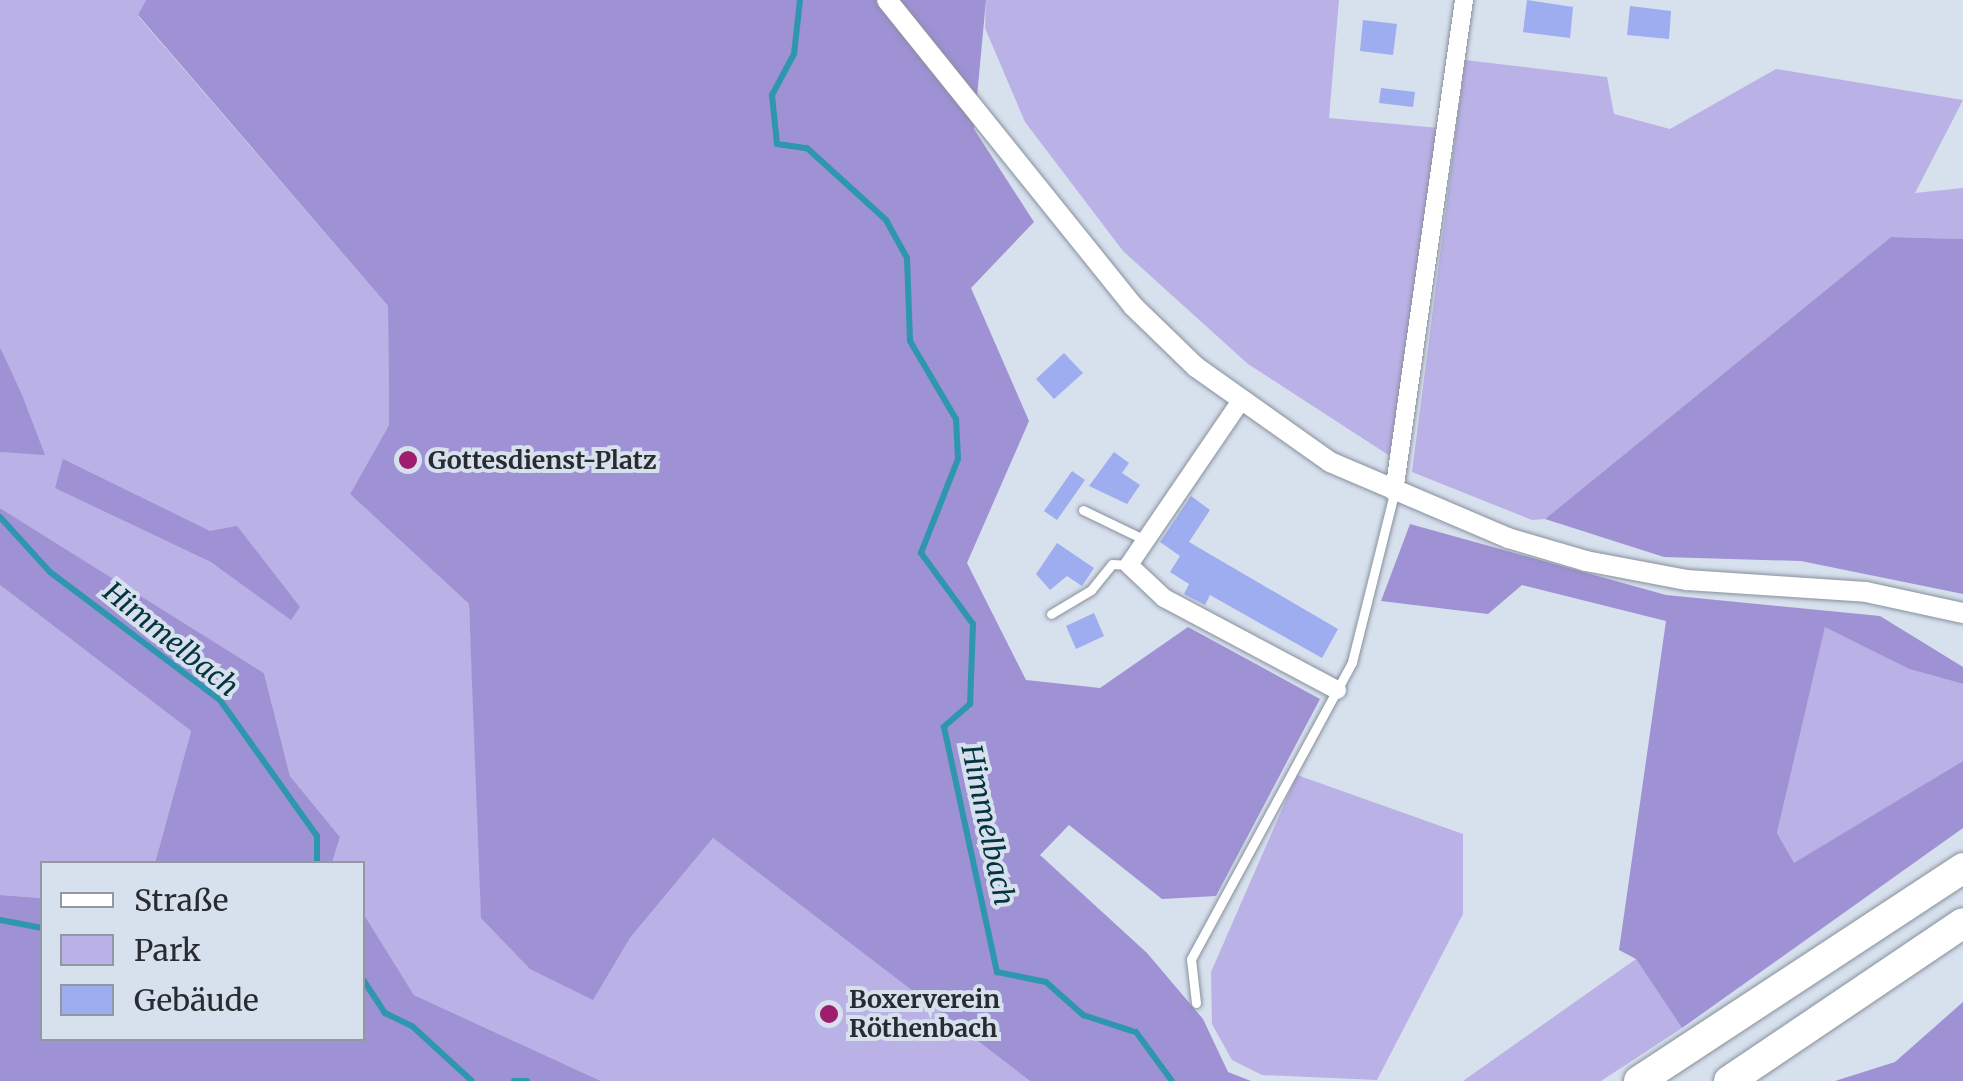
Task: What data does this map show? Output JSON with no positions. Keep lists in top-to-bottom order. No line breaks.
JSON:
{"water":["Himmelbach"],"places":["Gottesdienst-Platz","Boxerverein Röthenbach"],"legend":["Straße","Park","Gebäude"]}
